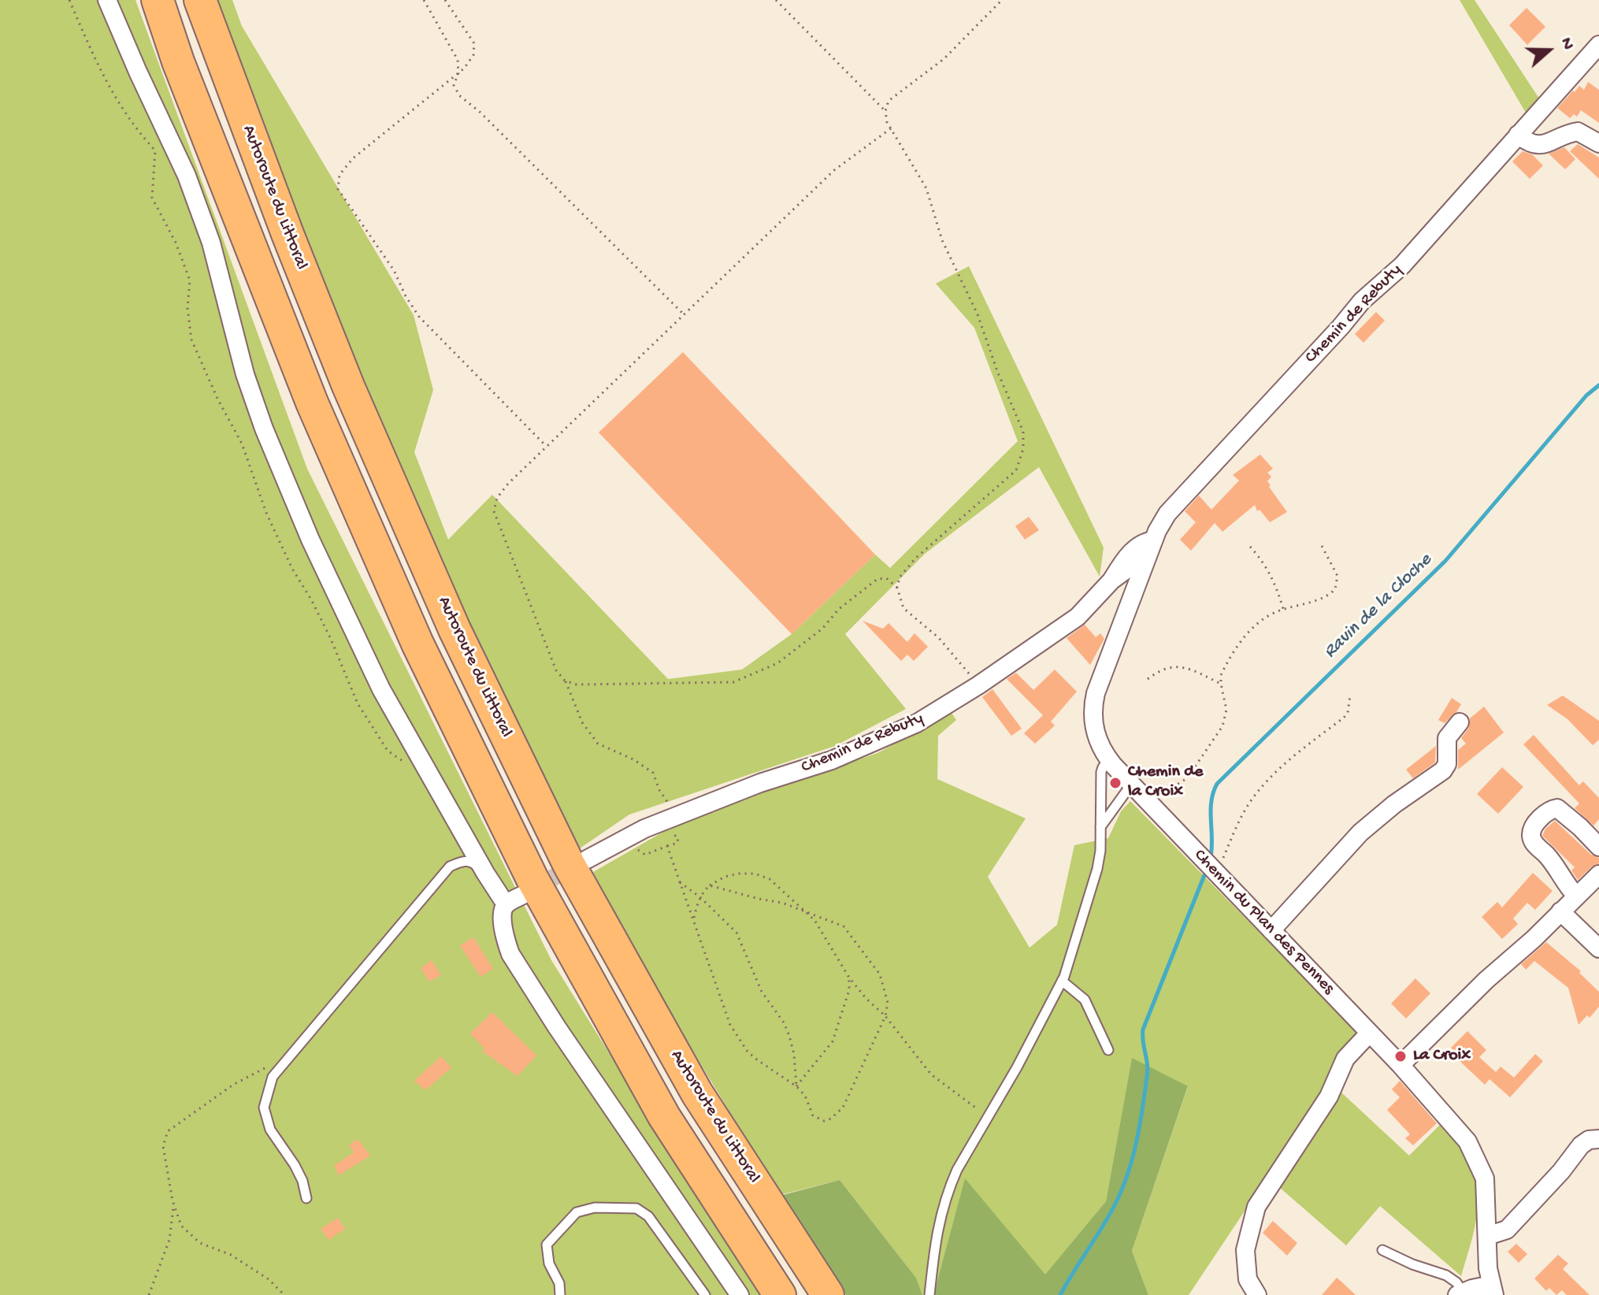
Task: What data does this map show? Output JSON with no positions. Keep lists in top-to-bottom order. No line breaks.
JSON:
{"streets":{"highway":["Autoroute du Littoral"],"street":["Chemin de Rebuty","Chemin du Plan des Pennes"]},"crossings":[["Chemin de Rebuty","Chemin du Plan des Pennes"]],"water":["Ravin de la Cloche"],"places":["Chemin de la Croix","La Croix"],"north":"right"}
